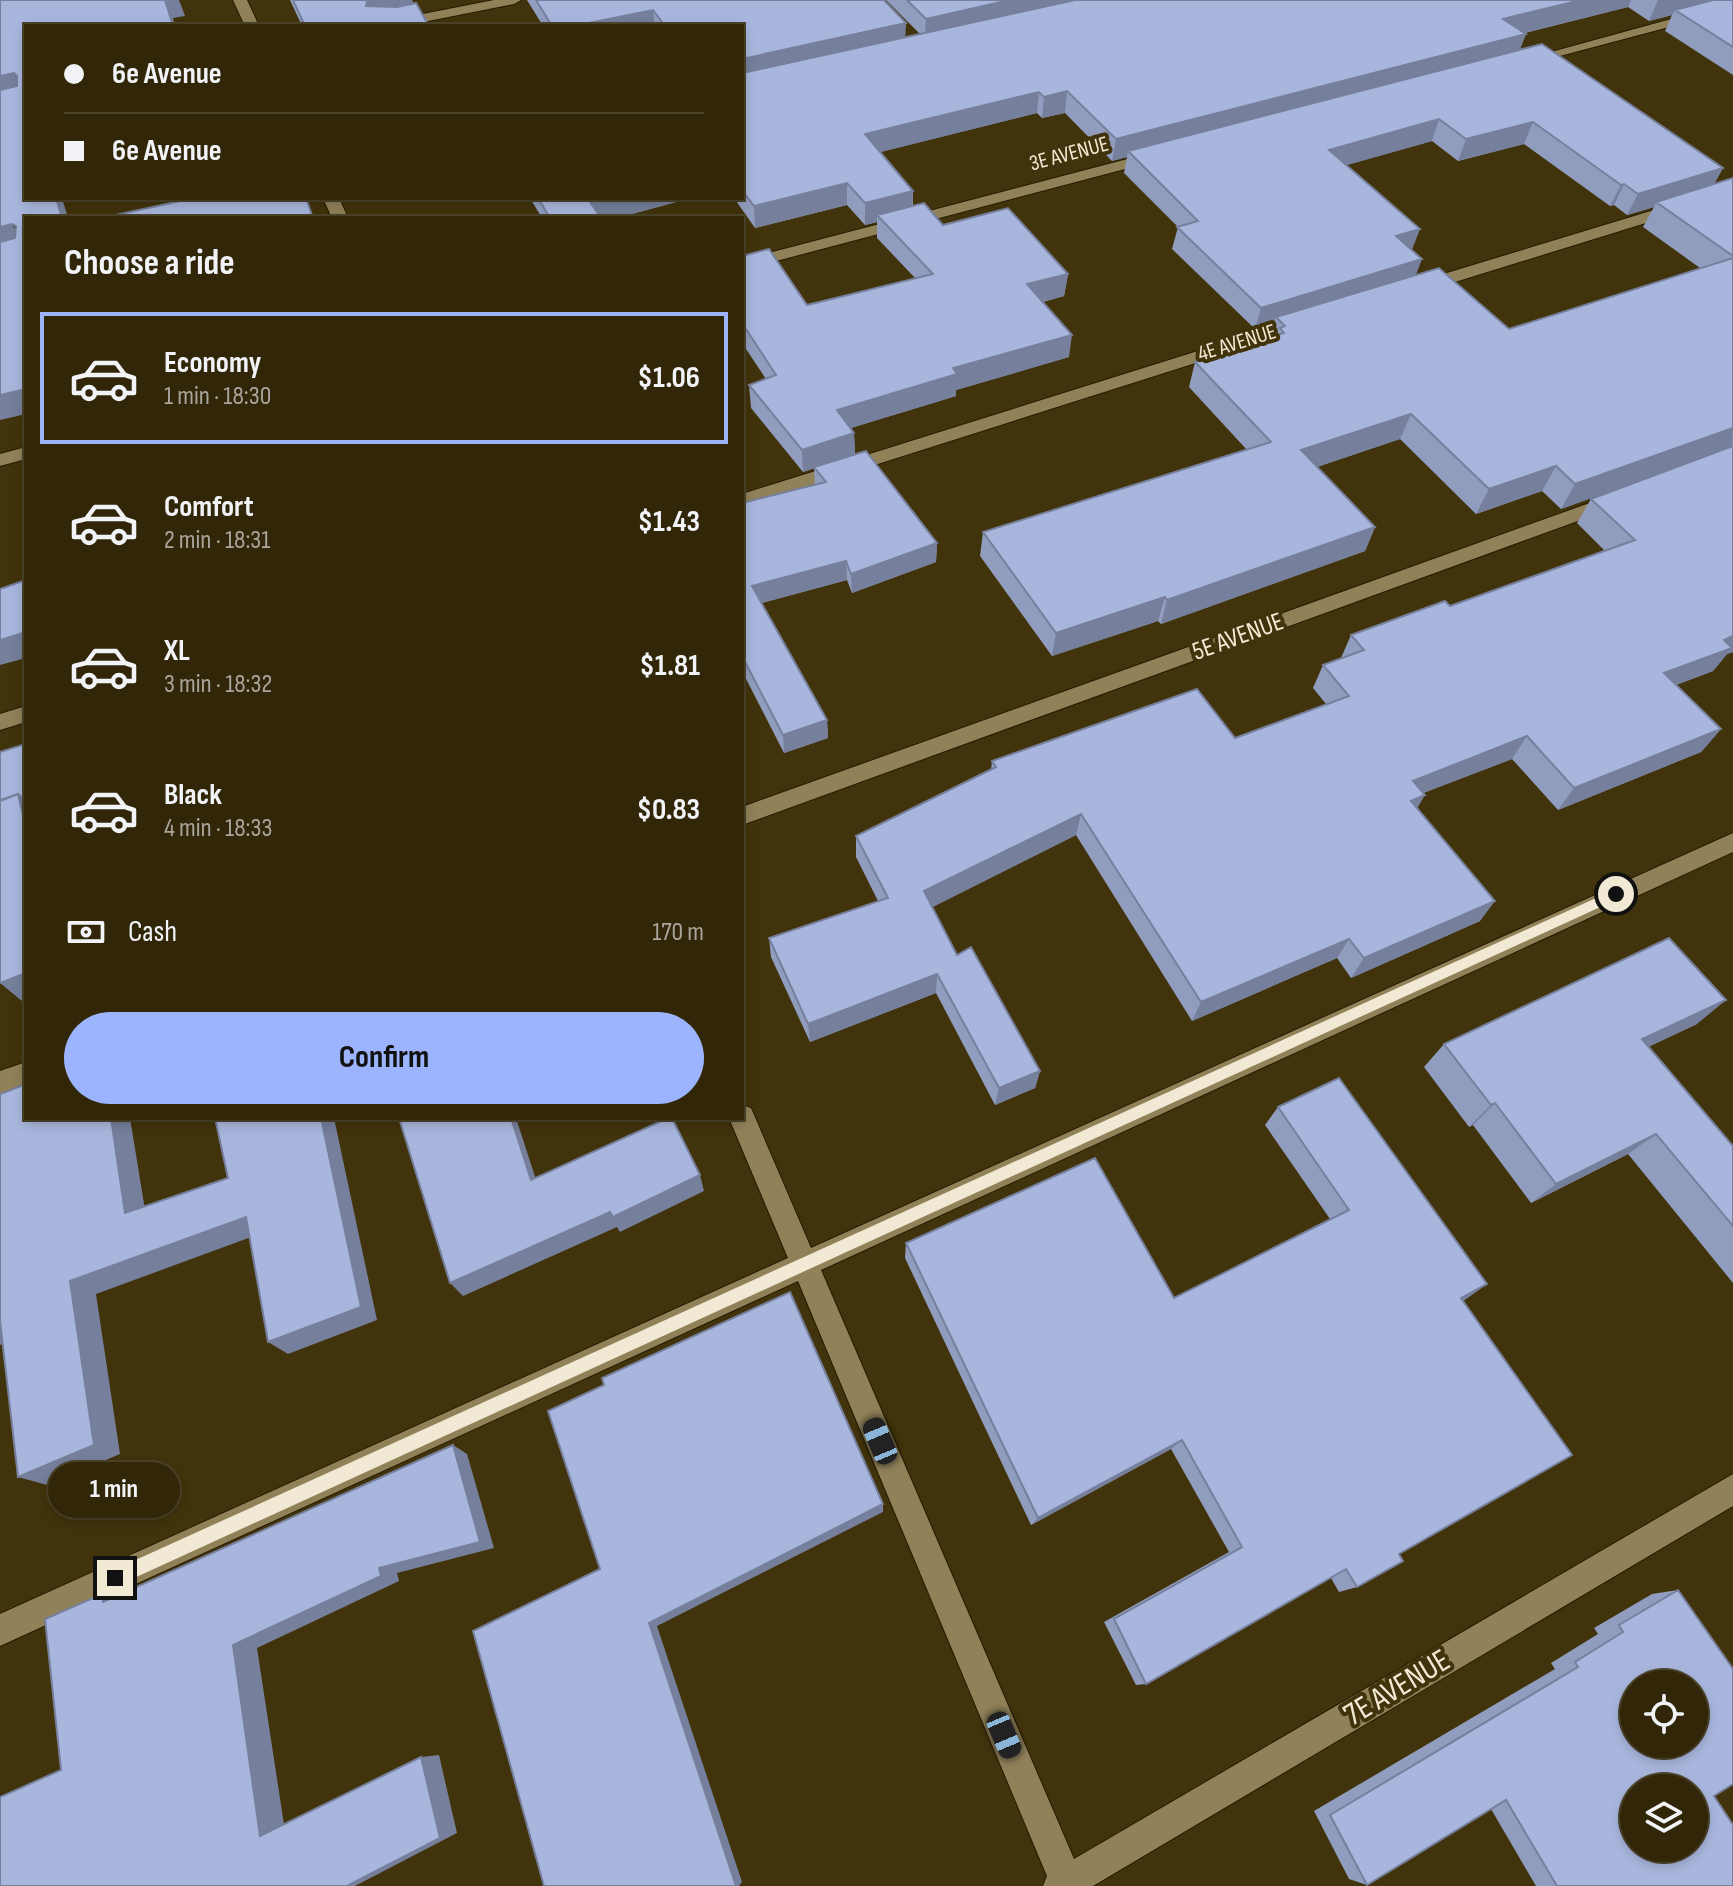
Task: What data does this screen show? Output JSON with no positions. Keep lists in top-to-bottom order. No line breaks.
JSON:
{"streets":{"street":["3E AVENUE","4E AVENUE","5E AVENUE","7E AVENUE"]},"page":{"banner":["6e Avenue","6e Avenue"],"heading":"Choose a ride","list":[{"name":"Economy","note":"1 min · 18:30","value":"$1.06"},{"name":"Comfort","note":"2 min · 18:31","value":"$1.43"},{"name":"XL","note":"3 min · 18:32","value":"$1.81"},{"name":"Black","note":"4 min · 18:33","value":"$0.83"}],"pay":["Cash","170 m"],"buttons":"Confirm","bubble":"1 min"}}
